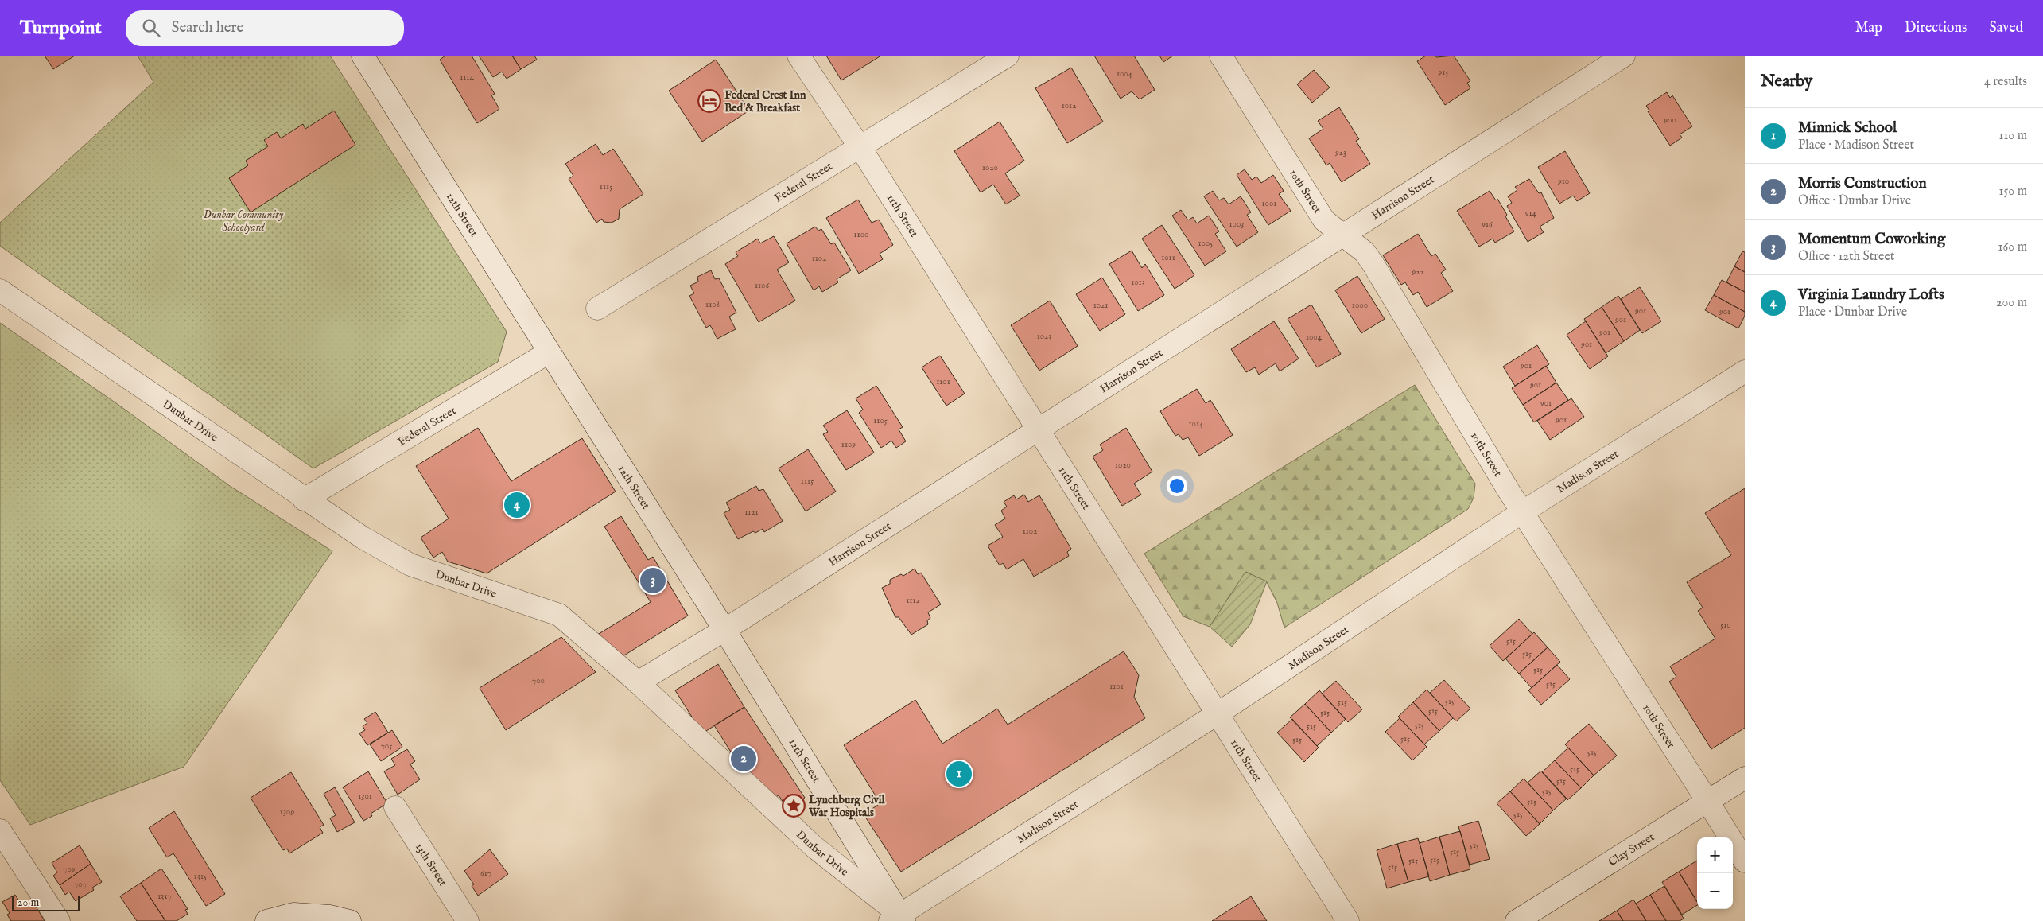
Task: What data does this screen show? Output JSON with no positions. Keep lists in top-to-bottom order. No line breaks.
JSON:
{"streets":{"street":["Federal Street","10th Street","Harrison Street","11th Street","12th Street","Dunbar Drive","Madison Street","Clay Street","13th Street"]},"crossings":[["Federal Street","11th Street"],["Federal Street","12th Street"],["Federal Street","Dunbar Drive"],["10th Street","Harrison Street"],["10th Street","Madison Street"],["10th Street","Clay Street"],["Harrison Street","11th Street"],["Harrison Street","12th Street"],["Harrison Street","Dunbar Drive"],["11th Street","Madison Street"],["12th Street","Dunbar Drive"],["12th Street","Madison Street"],["Dunbar Drive","Madison Street"]],"parks":["Dunbar Community Schoolyard"],"places":{"hotel":["Federal Crest Inn Bed & Breakfast"],"place":["Lynchburg Civil War Hospitals"]},"house_numbers":["915","1004","1114","1012","900","923","1020","910","1115","1001","914","1003","916","1100","1005","1011","1102","922","1013","1106","1108","1021","1000","901","901","901","901","1023","1004","901","901","1101","901","901","901","1105","1014","1109","1020","1115","1121","1102","1112","510","515","515","515","700","515","1101","515","515","515","515","515","515","515","515","705","515","515","515","515","1301","515","1309","515","515","515","515","515","515","709","617","1315","707","1317"],"scale_bar":"20 m","page":{"header":"Turnpoint","search":"Search here","nav":["Map","Directions","Saved"],"heading":["Nearby","4 results"],"list":[{"mark":"1","name":"Minnick School","note":"Place · Madison Street","value":"110 m"},{"mark":"2","name":"Morris Construction","note":"Office · Dunbar Drive","value":"150 m"},{"mark":"3","name":"Momentum Coworking","note":"Office · 12th Street","value":"160 m"},{"mark":"4","name":"Virginia Laundry Lofts","note":"Place · Dunbar Drive","value":"200 m"}],"pins":["4","3","2","1"],"map_buttons":["+","−"],"scale":"20 m"}}
